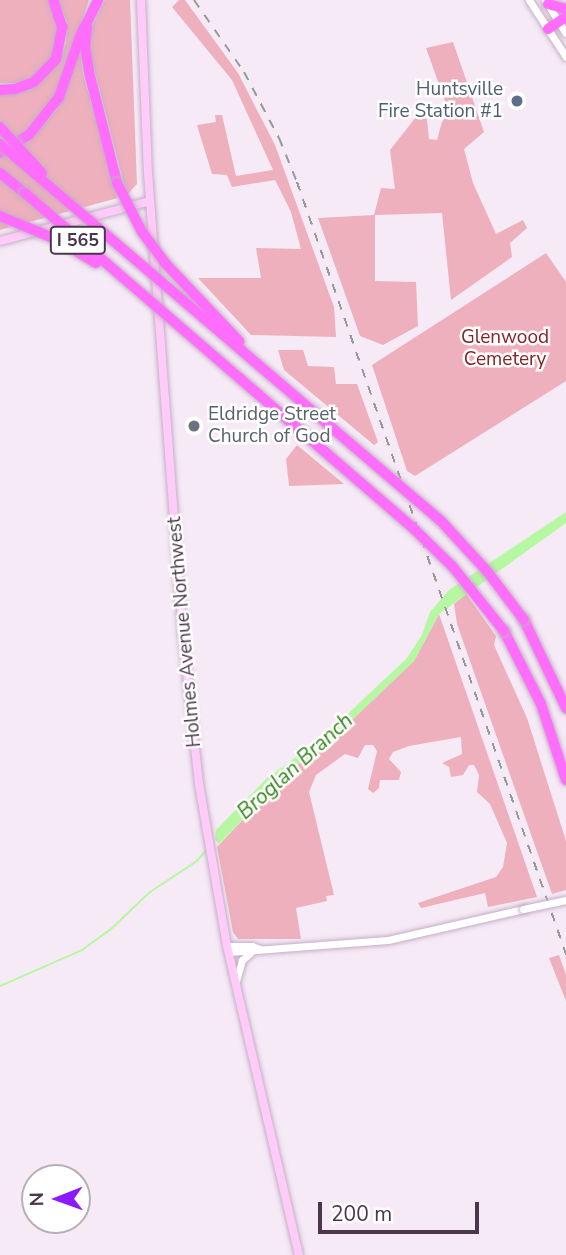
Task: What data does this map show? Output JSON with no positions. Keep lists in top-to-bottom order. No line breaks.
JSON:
{"streets":{"highway":["I 565"],"main road":["Holmes Avenue Northwest"]},"water":["Broglan Branch"],"parks":["Glenwood Cemetery"],"places":["Huntsville Fire Station #1","Eldridge Street Church of God"],"scale_bar":"200 m","north":"left"}
